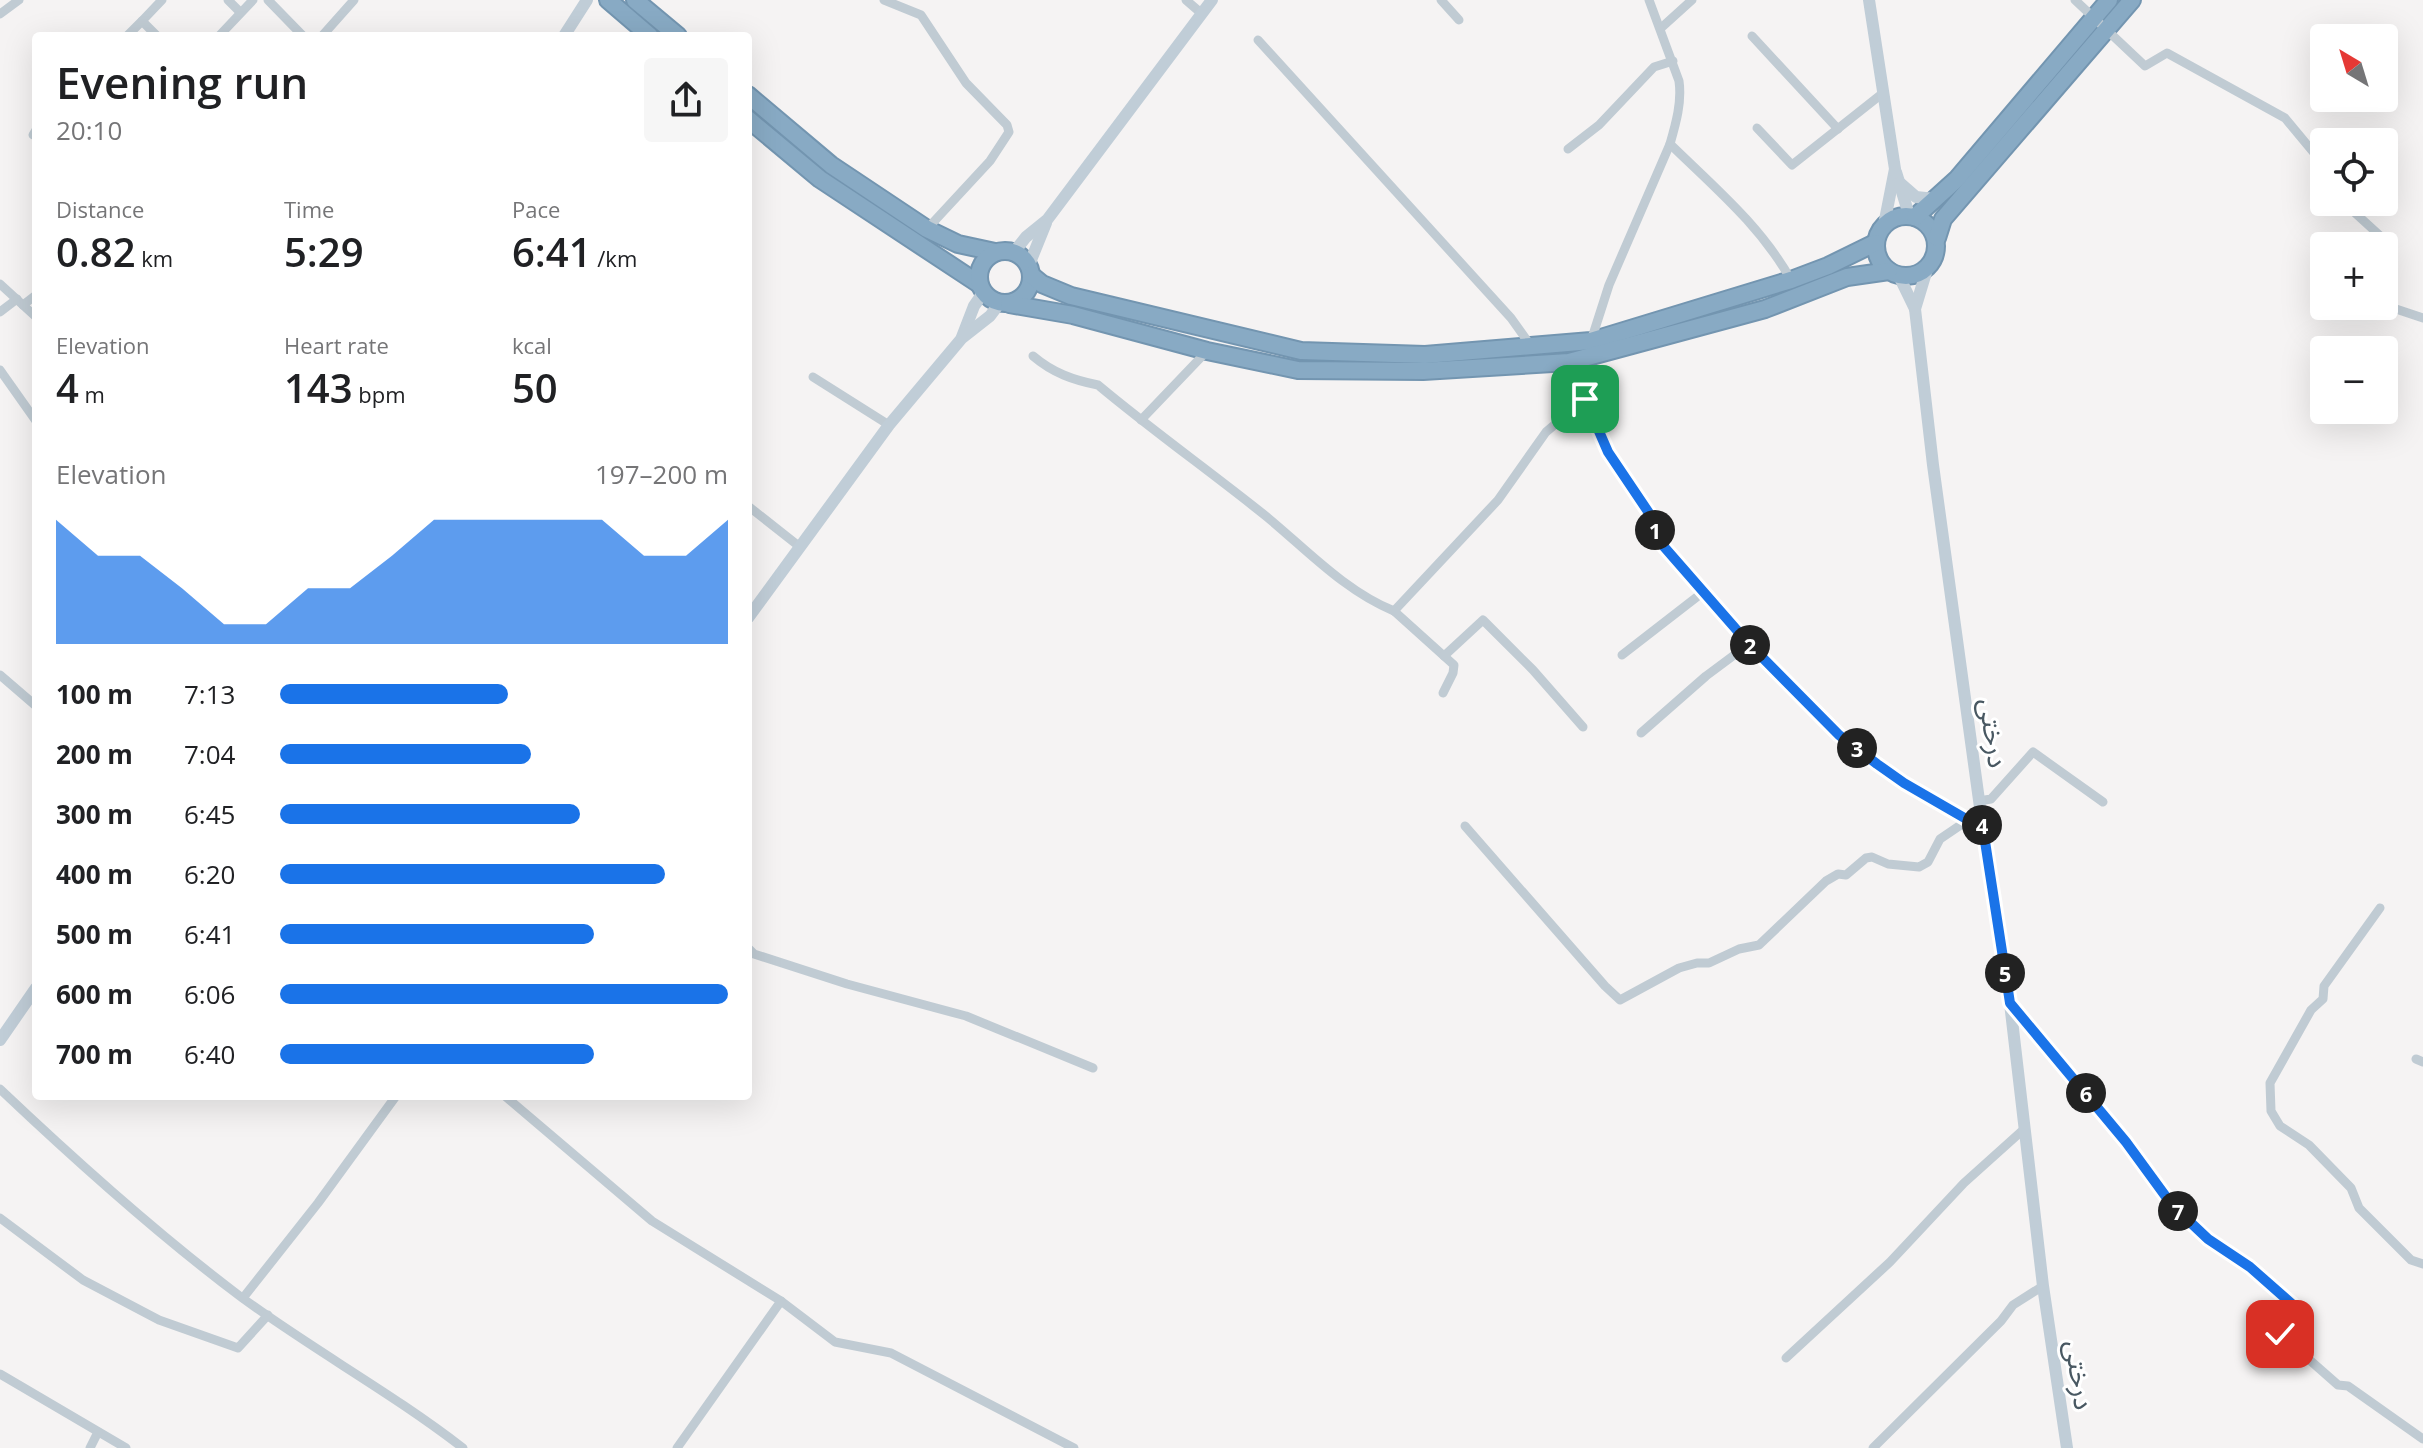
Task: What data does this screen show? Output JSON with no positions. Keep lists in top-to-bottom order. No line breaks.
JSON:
{"streets":{"street":["درختی"]},"north":"top left","page":{"map_buttons":["+","−"],"heading":["Evening run","20:10"],"stats":[["Distance","0.82 km"],["Time","5:29"],["Pace","6:41 /km"],["Elevation","4 m"],["Heart rate","143 bpm"],["kcal","50"]],"chart":["Elevation","197–200 m"],"pins":["1","2","3","4","5","6","7"],"list":[{"name":"100 m","note":"7:13"},{"name":"200 m","note":"7:04"},{"name":"300 m","note":"6:45"},{"name":"400 m","note":"6:20"},{"name":"500 m","note":"6:41"},{"name":"600 m","note":"6:06"},{"name":"700 m","note":"6:40"}]}}
